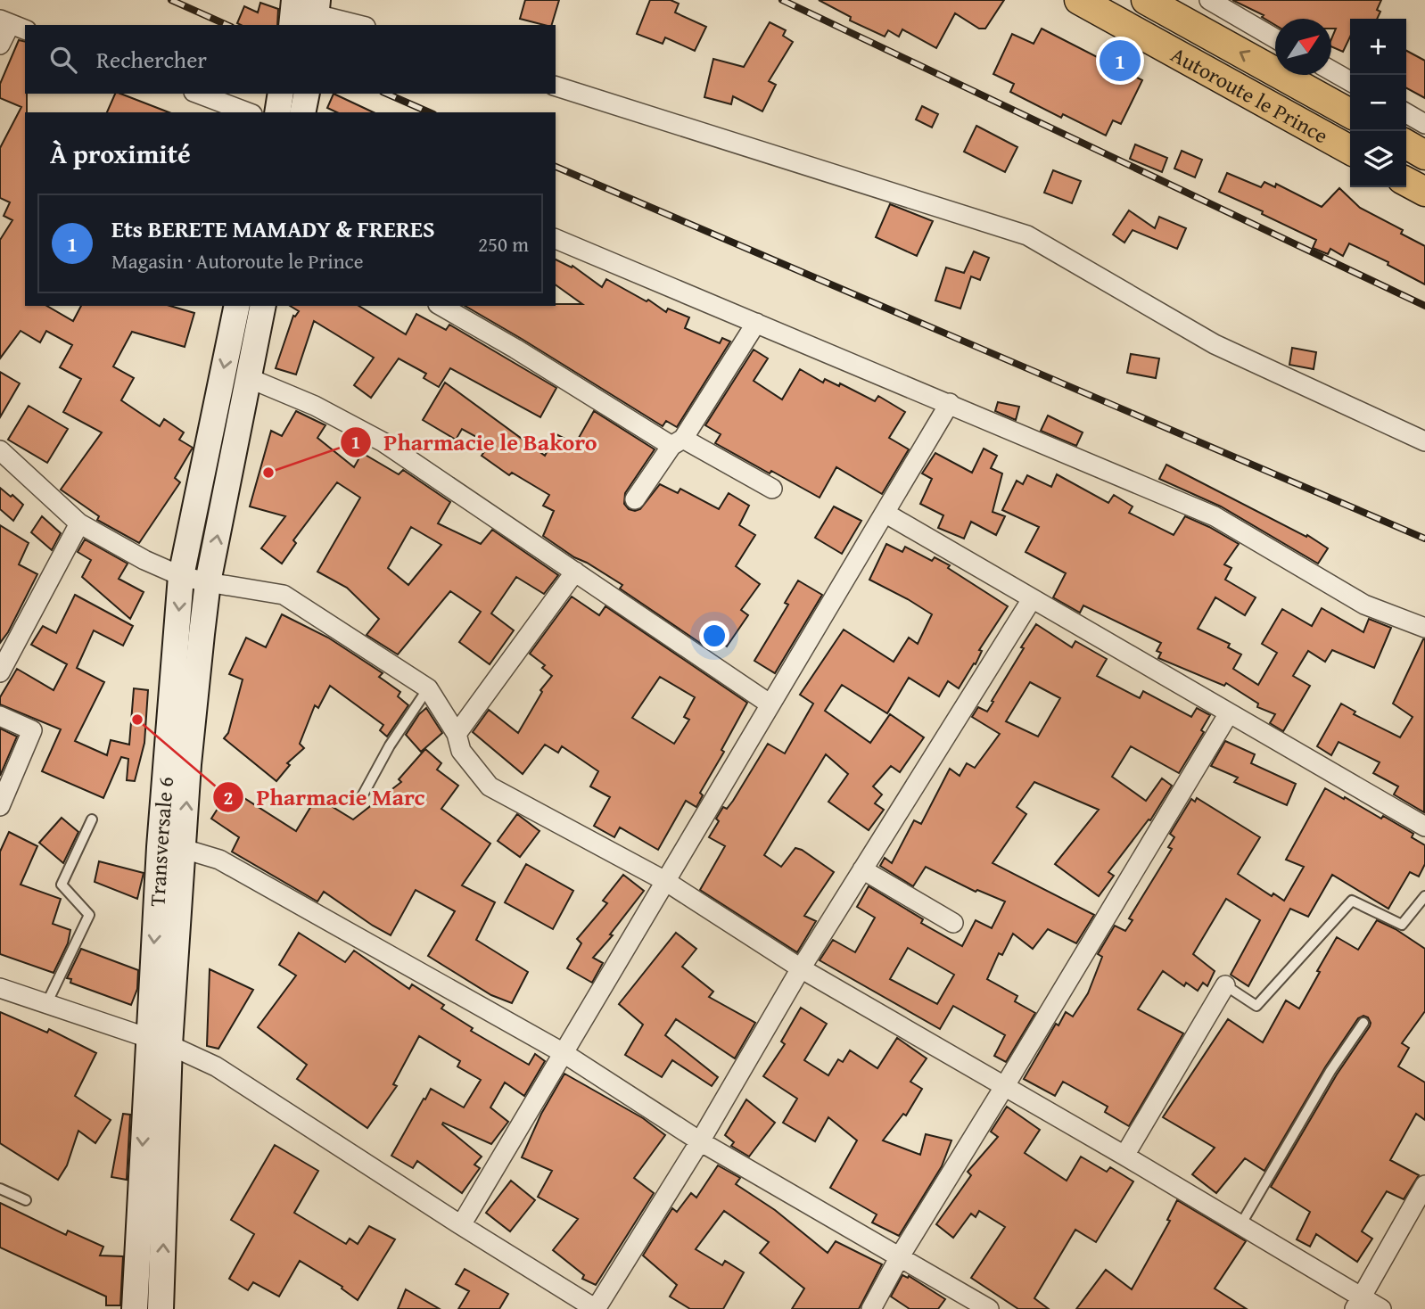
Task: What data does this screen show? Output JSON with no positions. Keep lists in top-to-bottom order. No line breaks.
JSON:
{"streets":{"main road":["Autoroute le Prince","Transversale 6"]},"places":["Pharmacie le Bakoro","Pharmacie Marc"],"north":"top right","page":{"map_buttons":["+","−"],"search":"Rechercher","pins":"1","heading":"À proximité","list":[{"mark":"1","name":"Ets BERETE MAMADY & FRERES","note":"Magasin · Autoroute le Prince","value":"250 m"}]}}
